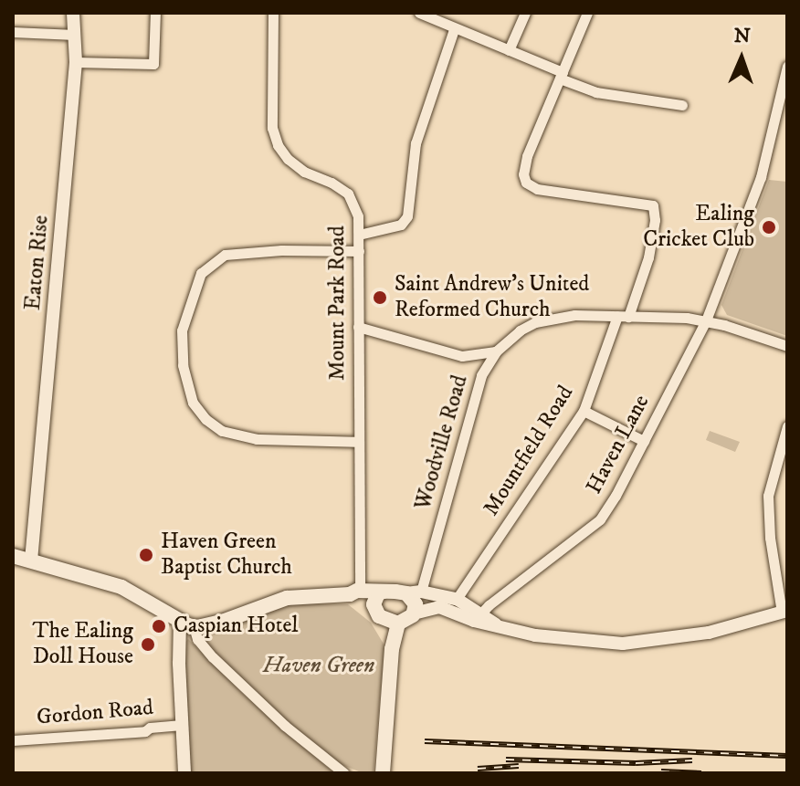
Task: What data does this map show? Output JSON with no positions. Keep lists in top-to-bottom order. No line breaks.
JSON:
{"streets":{"street":["Eaton Rise","Mount Park Road","Woodville Road","Haven Lane","Mountfield Road","Gordon Road"]},"crossings":[["Woodville Road","Haven Lane"],["Woodville Road","Mountfield Road"]],"parks":["Haven Green"],"places":["Ealing Cricket Club","Saint Andrew's United Reformed Church","Haven Green Baptist Church","Caspian Hotel","The Ealing Doll House"],"north":"top"}
